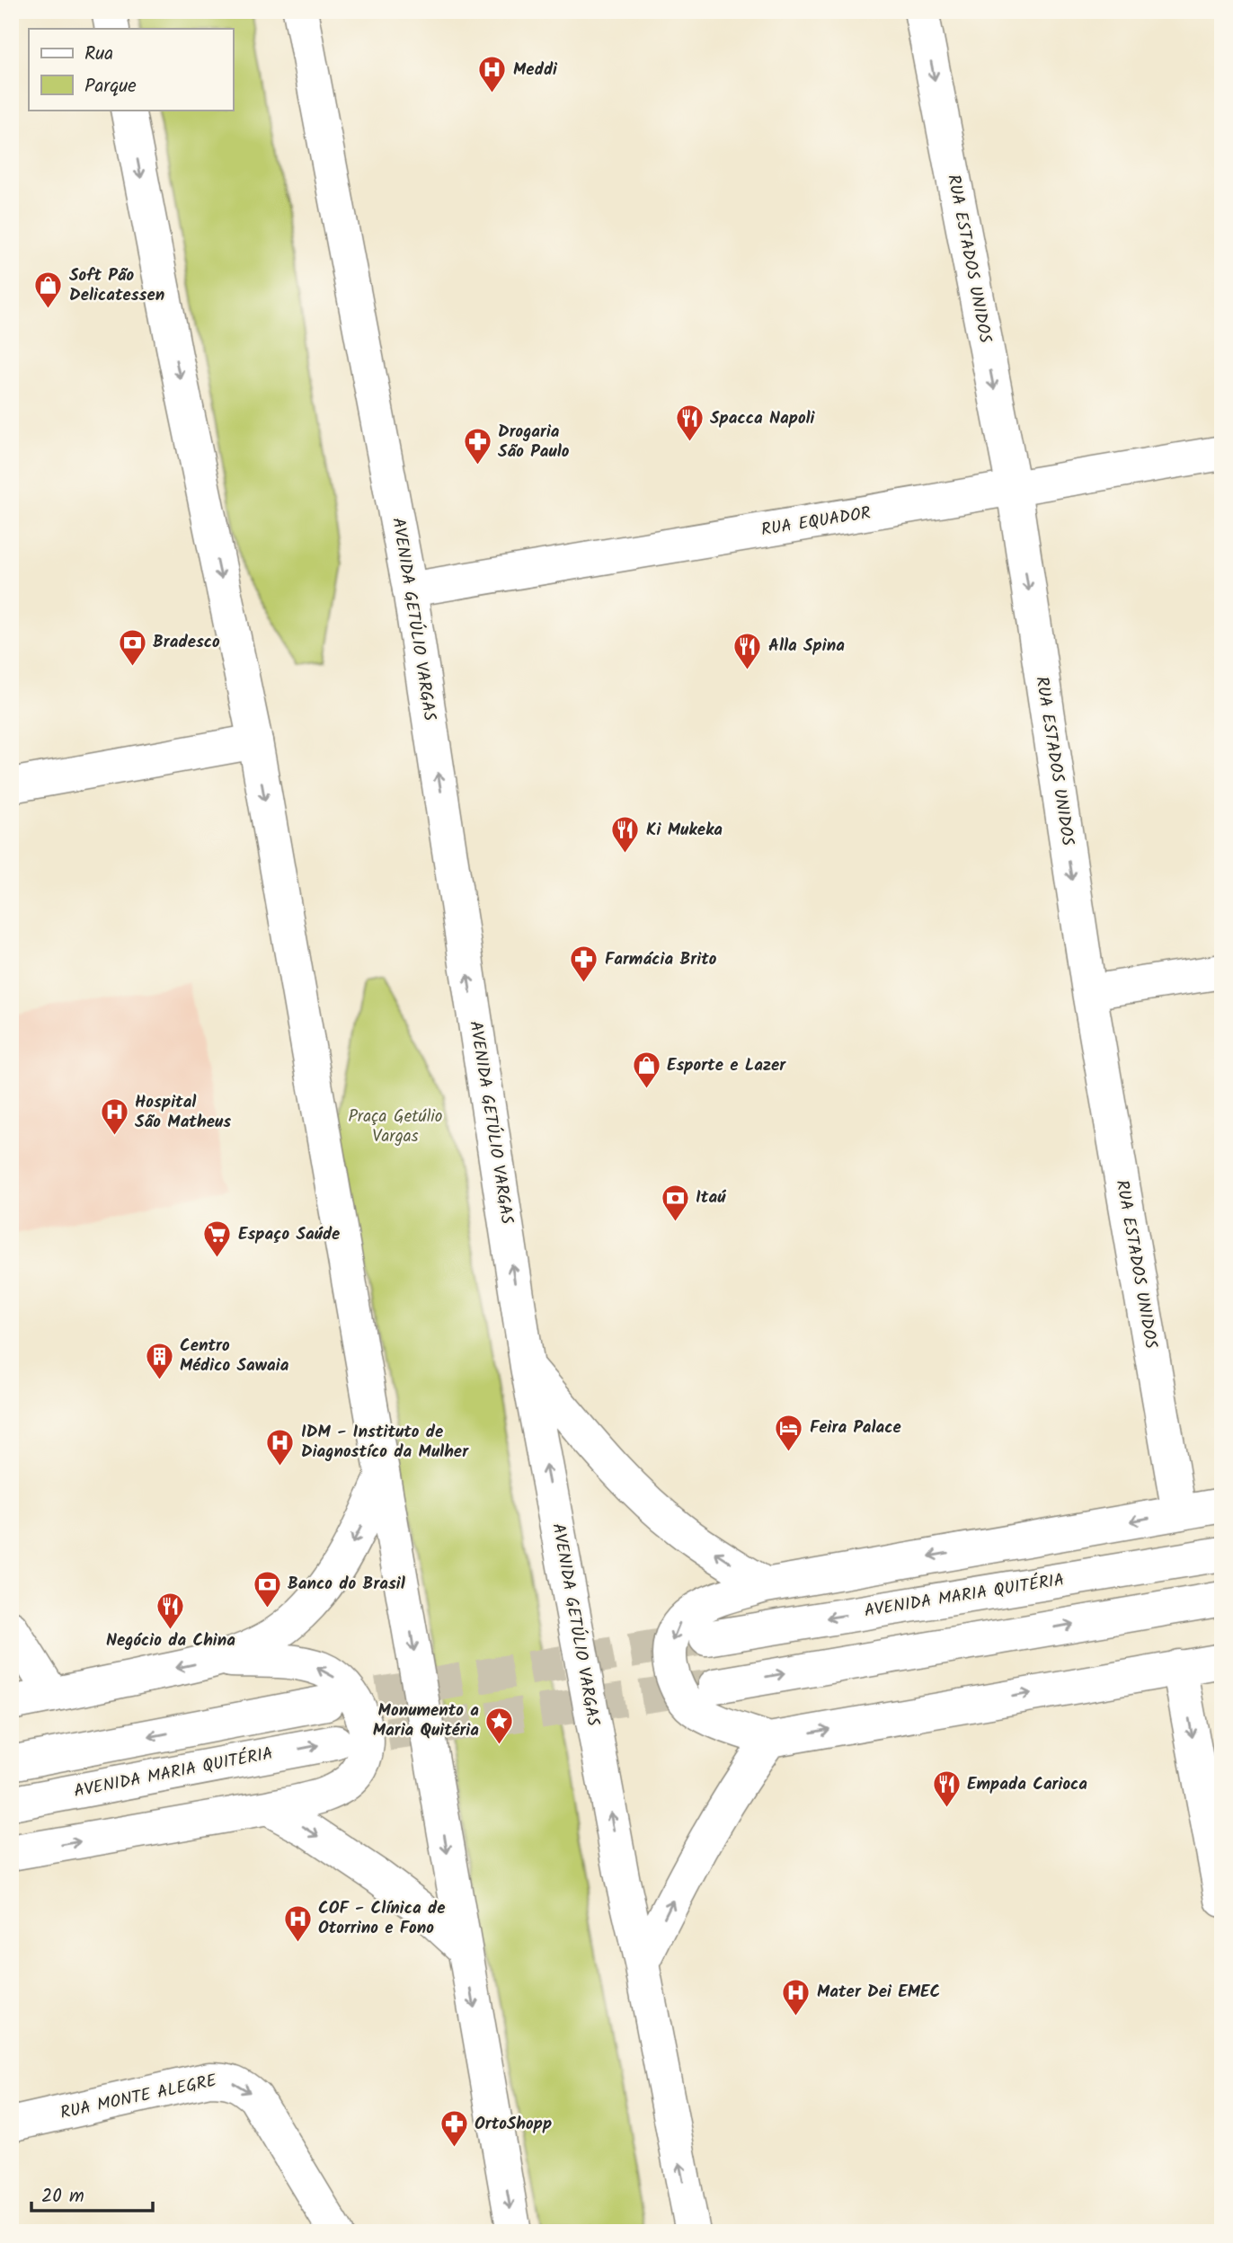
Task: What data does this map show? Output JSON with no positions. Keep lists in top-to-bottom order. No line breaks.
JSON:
{"streets":{"main road":["RUA ESTADOS UNIDOS","RUA EQUADOR","AVENIDA GETÚLIO VARGAS","AVENIDA MARIA QUITÉRIA","RUA MONTE ALEGRE"]},"crossings":[["RUA ESTADOS UNIDOS","RUA EQUADOR"],["RUA EQUADOR","AVENIDA GETÚLIO VARGAS"]],"one_way":["RUA ESTADOS UNIDOS"],"parks":["Praça Getúlio Vargas"],"places":{"hospital":["Meddi","Hospital São Matheus","IDM - Instituto de Diagnostíco da Mulher","COF - Clínica de Otorrino e Fono","Mater Dei EMEC"],"shop":["Soft Pão Delicatessen","Esporte e Lazer"],"restaurant":["Spacca Napoli","Alla Spina","Ki Mukeka","Negócio da China","Empada Carioca"],"pharmacy":["Drogaria São Paulo","Farmácia Brito","OrtoShopp"],"bank":["Bradesco","Itaú","Banco do Brasil"],"supermarket":["Espaço Saúde"],"building":["Centro Médico Sawaia"],"hotel":["Feira Palace"],"place":["Monumento a Maria Quitéria"]},"legend":["Rua","Parque"],"scale_bar":"20 m"}
